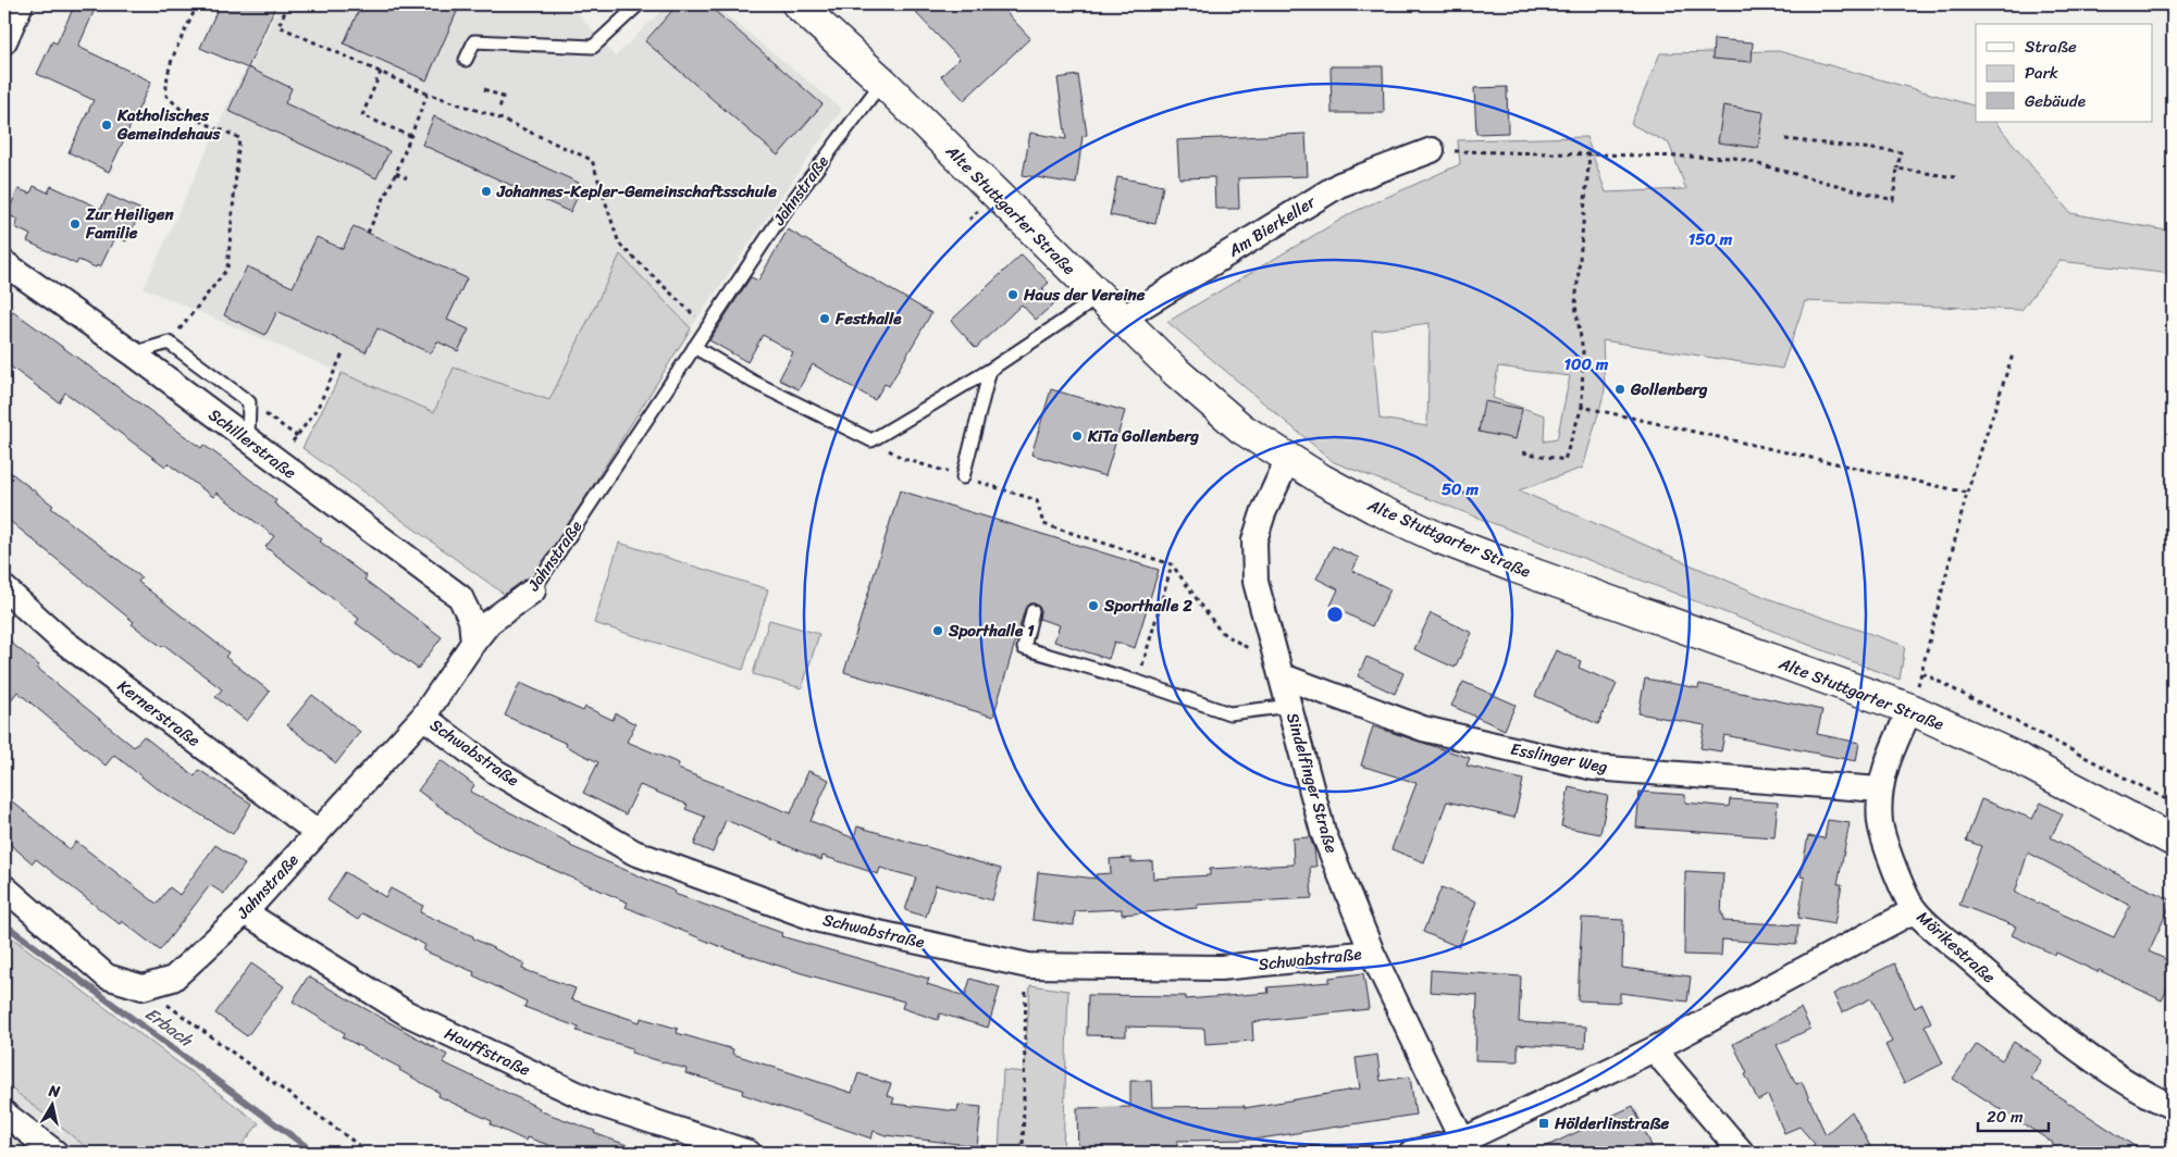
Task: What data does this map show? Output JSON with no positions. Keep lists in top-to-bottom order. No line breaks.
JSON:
{"streets":{"street":["Jahnstraße","Alte Stuttgarter Straße","Am Bierkeller","Schillerstraße","Kernerstraße","Schwabstraße","Esslinger Weg","Sindelfinger Straße","Mörikestraße","Hauffstraße"]},"crossings":[["Jahnstraße","Alte Stuttgarter Straße"],["Jahnstraße","Schillerstraße"],["Jahnstraße","Kernerstraße"],["Jahnstraße","Schwabstraße"],["Jahnstraße","Hauffstraße"],["Alte Stuttgarter Straße","Am Bierkeller"],["Alte Stuttgarter Straße","Sindelfinger Straße"],["Alte Stuttgarter Straße","Mörikestraße"],["Schwabstraße","Sindelfinger Straße"],["Esslinger Weg","Sindelfinger Straße"],["Esslinger Weg","Mörikestraße"]],"water":["Erbach"],"places":{"other":["Katholisches Gemeindehaus","Johannes-Kepler-Gemeinschaftsschule","Zur Heiligen Familie","Haus der Vereine","Festhalle","Gollenberg","KiTa Gollenberg","Sporthalle 2","Sporthalle 1"],"transit":["Hölderlinstraße"]},"legend":["Straße","Park","Gebäude"],"scale_bar":"20 m","north":"top","rings":["150 m","100 m","50 m"]}
